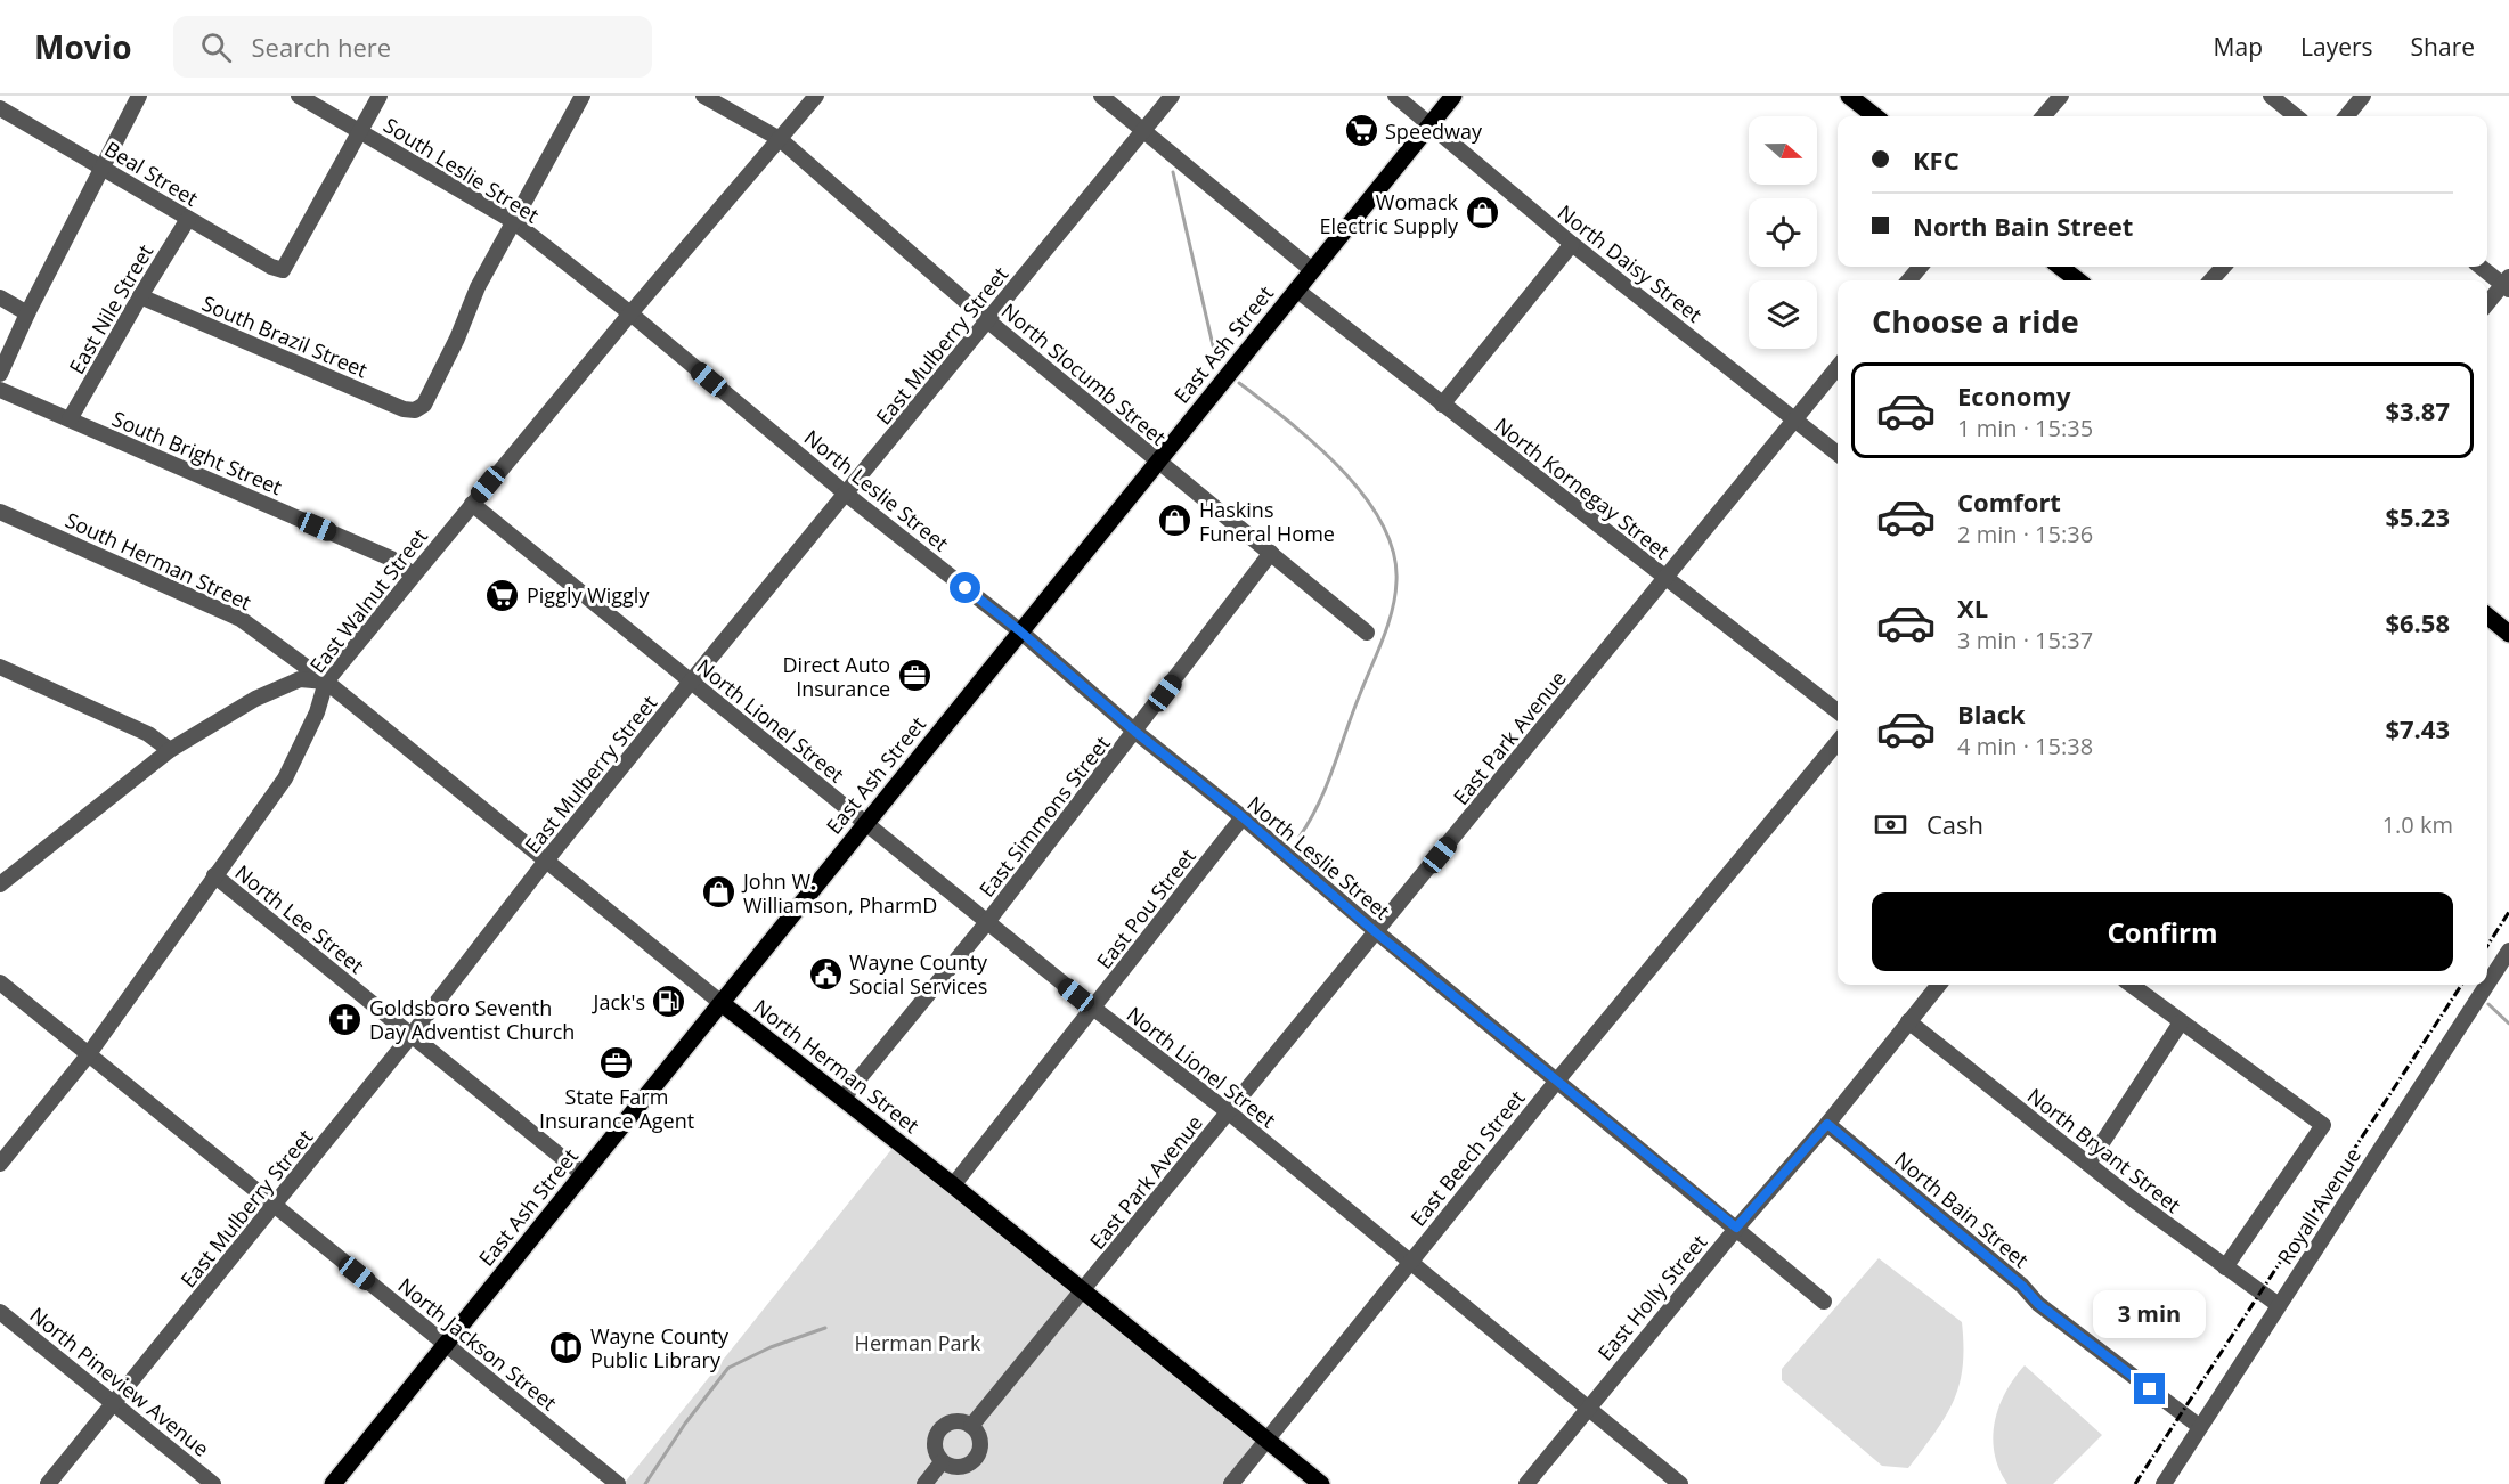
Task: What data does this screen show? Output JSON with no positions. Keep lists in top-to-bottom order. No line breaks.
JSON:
{"streets":{"main road":["East Ash Street","North Herman Street"],"street":["South Leslie Street","Beal Street","North Daisy Street","East Nile Street","South Brazil Street","East Mulberry Street","North Slocumb Street","South Bright Street","North Kornegay Street","North Leslie Street","South Herman Street","East Walnut Street","North Lionel Street","East Park Avenue","East Simmons Street","East Pou Street","North Lee Street","North Bryant Street","East Beech Street","Royall Avenue","North Bain Street","East Holly Street","North Jackson Street","North Pineview Avenue"]},"crossings":[["South Leslie Street","Beal Street"],["South Leslie Street","South Brazil Street"],["South Leslie Street","North Leslie Street"],["South Leslie Street","East Walnut Street"],["Beal Street","East Nile Street"],["North Daisy Street","East Ash Street"],["North Daisy Street","East Park Avenue"],["East Nile Street","South Brazil Street"],["East Nile Street","South Bright Street"],["East Ash Street","North Slocumb Street"],["East Ash Street","North Kornegay Street"],["East Ash Street","North Leslie Street"],["East Ash Street","North Lionel Street"],["East Ash Street","North Lee Street"],["East Ash Street","North Herman Street"],["East Ash Street","North Jackson Street"],["East Mulberry Street","North Slocumb Street"],["East Mulberry Street","North Leslie Street"],["East Mulberry Street","North Lionel Street"],["East Mulberry Street","North Lee Street"],["East Mulberry Street","North Herman Street"],["East Mulberry Street","North Jackson Street"],["East Mulberry Street","North Pineview Avenue"],["North Slocumb Street","East Walnut Street"],["North Slocumb Street","East Simmons Street"],["South Bright Street","East Walnut Street"],["North Kornegay Street","East Park Avenue"],["North Leslie Street","East Walnut Street"],["North Leslie Street","East Park Avenue"],["North Leslie Street","East Simmons Street"],["North Leslie Street","East Pou Street"],["North Leslie Street","East Beech Street"],["North Leslie Street","East Holly Street"],["South Herman Street","East Walnut Street"],["South Herman Street","North Herman Street"],["East Walnut Street","North Lionel Street"],["East Walnut Street","North Lee Street"],["East Walnut Street","North Herman Street"],["East Walnut Street","North Jackson Street"],["North Lionel Street","East Park Avenue"],["North Lionel Street","East Simmons Street"],["North Lionel Street","East Pou Street"],["North Lionel Street","East Beech Street"],["North Lionel Street","East Holly Street"],["East Park Avenue","North Herman Street"],["East Simmons Street","North Herman Street"],["East Pou Street","North Herman Street"],["North Herman Street","East Beech Street"],["North Bryant Street","Royall Avenue"],["North Bryant Street","East Holly Street"],["Royall Avenue","North Bain Street"],["North Bain Street","East Holly Street"]],"parks":["Herman Park"],"places":{"supermarket":["Speedway","Piggly Wiggly"],"shop":["Womack Electric Supply","Haskins Funeral Home","John W. Williamson, PharmD"],"office":["Direct Auto Insurance","State Farm Insurance Agent"],"public building":["Wayne County Social Services"],"fuel station":["Jack's"],"church":["Goldsboro Seventh Day Adventist Church"],"library":["Wayne County Public Library"]},"north":"right","page":{"header":"Movio","search":"Search here","nav":["Map","Layers","Share"],"banner":["KFC","North Bain Street"],"heading":"Choose a ride","list":[{"name":"Economy","note":"1 min · 15:35","value":"$3.87"},{"name":"Comfort","note":"2 min · 15:36","value":"$5.23"},{"name":"XL","note":"3 min · 15:37","value":"$6.58"},{"name":"Black","note":"4 min · 15:38","value":"$7.43"}],"pay":["Cash","1.0 km"],"buttons":"Confirm","bubble":"3 min"}}
